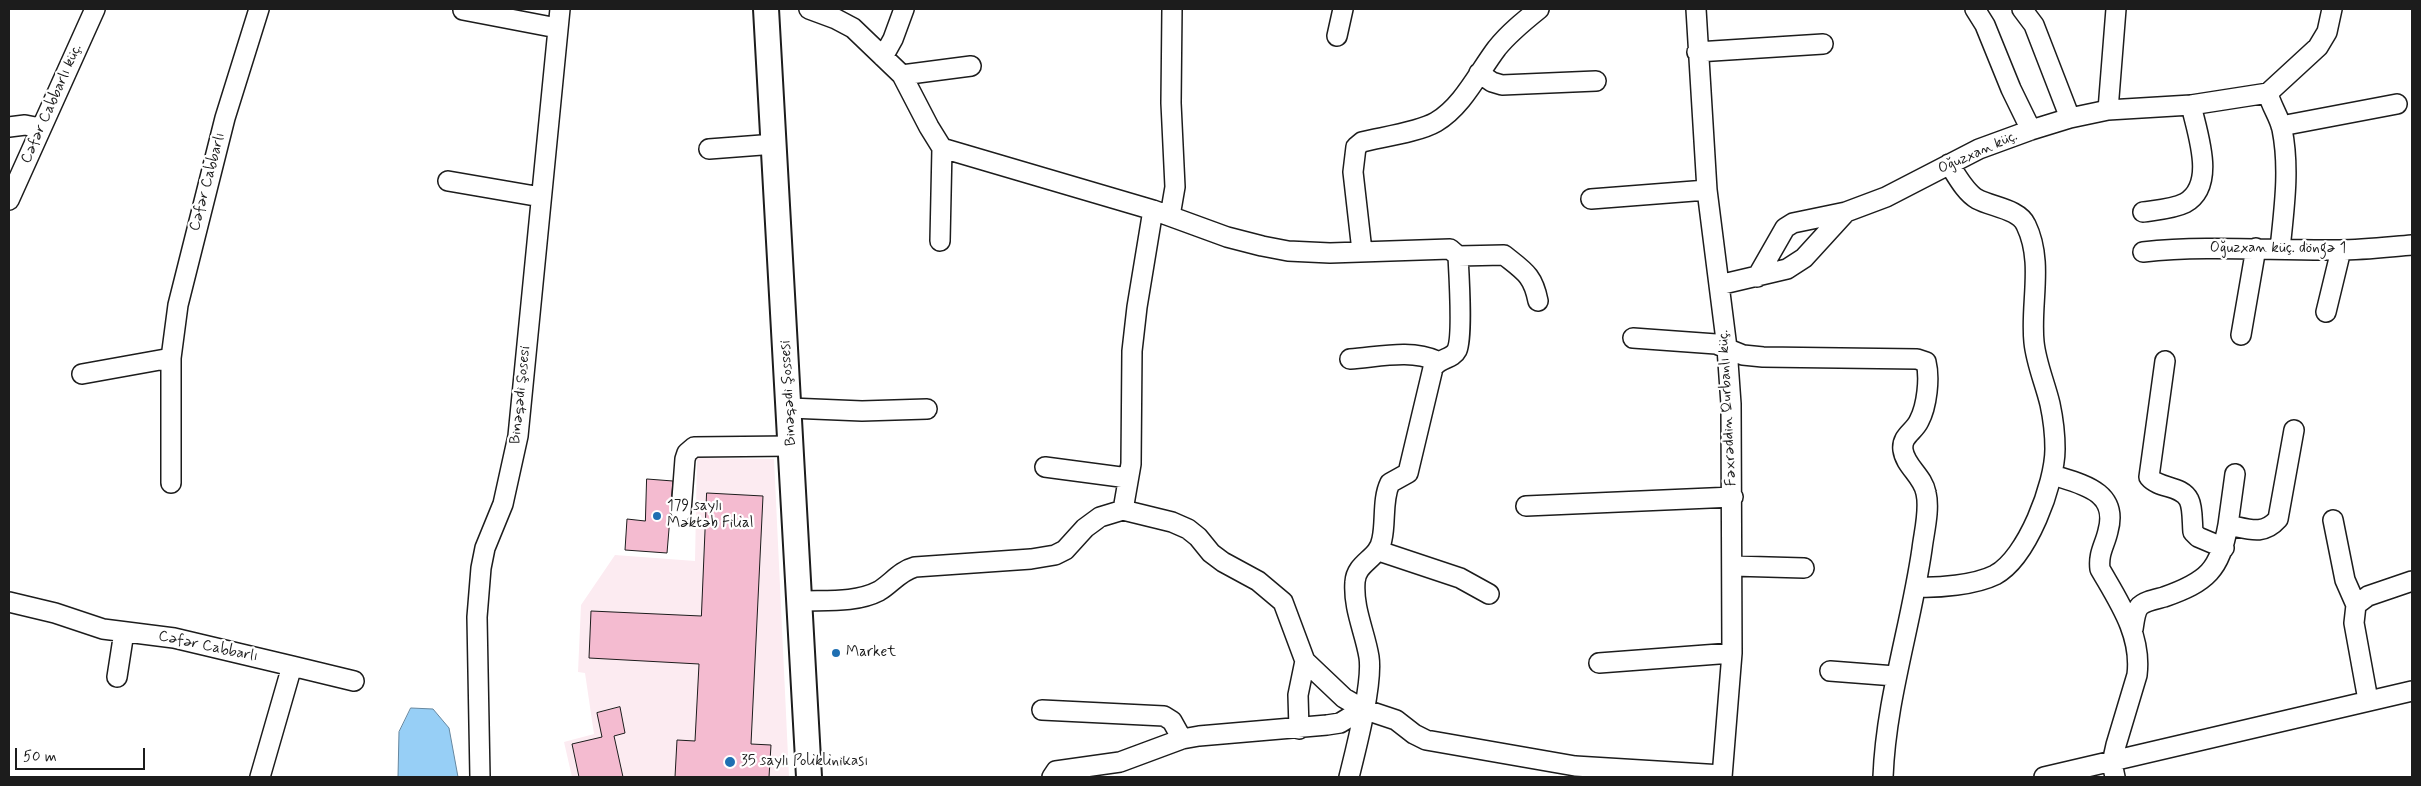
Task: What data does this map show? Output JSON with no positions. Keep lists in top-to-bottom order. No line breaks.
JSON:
{"streets":{"main road":["Binəqədi şossesi"],"street":["Cəfər Cabbarlı küç.","Oğuzxan küç.","Cəfər Cabbarlı","Oğuzxan küç. döngə 1","Binəqədi Şosesi","Fəxrəddin Qurbanlı küç."]},"crossings":[["Oğuzxan küç.","Fəxrəddin Qurbanlı küç."]],"places":["179 saylı Məktəb Filial","Market","35 saylı Poliklinikası"],"scale_bar":"50 m"}
